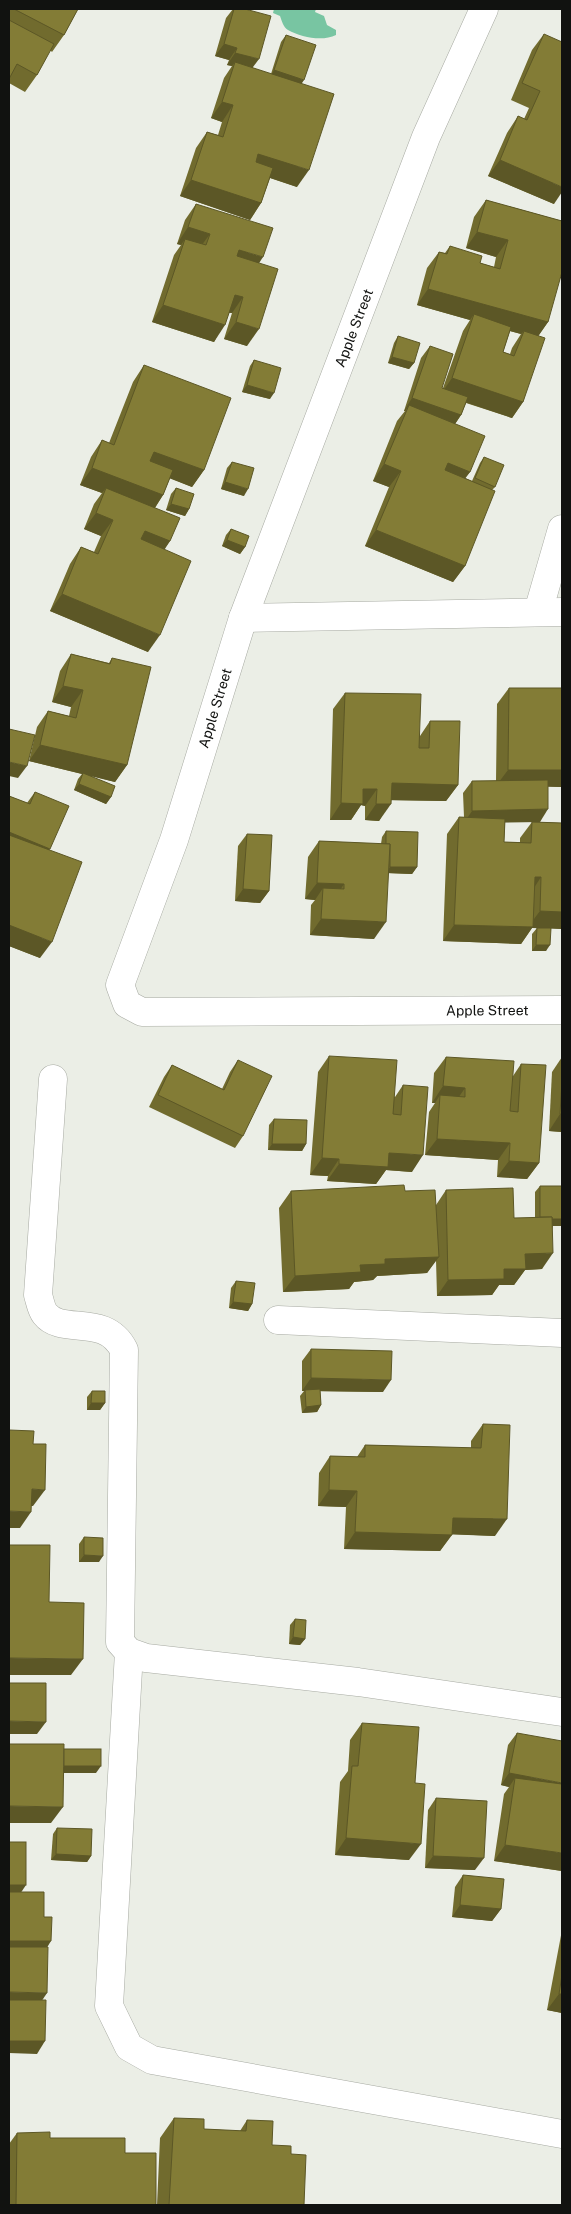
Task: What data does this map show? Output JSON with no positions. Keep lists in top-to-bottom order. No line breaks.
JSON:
{"streets":{"street":["Apple Street"]}}
